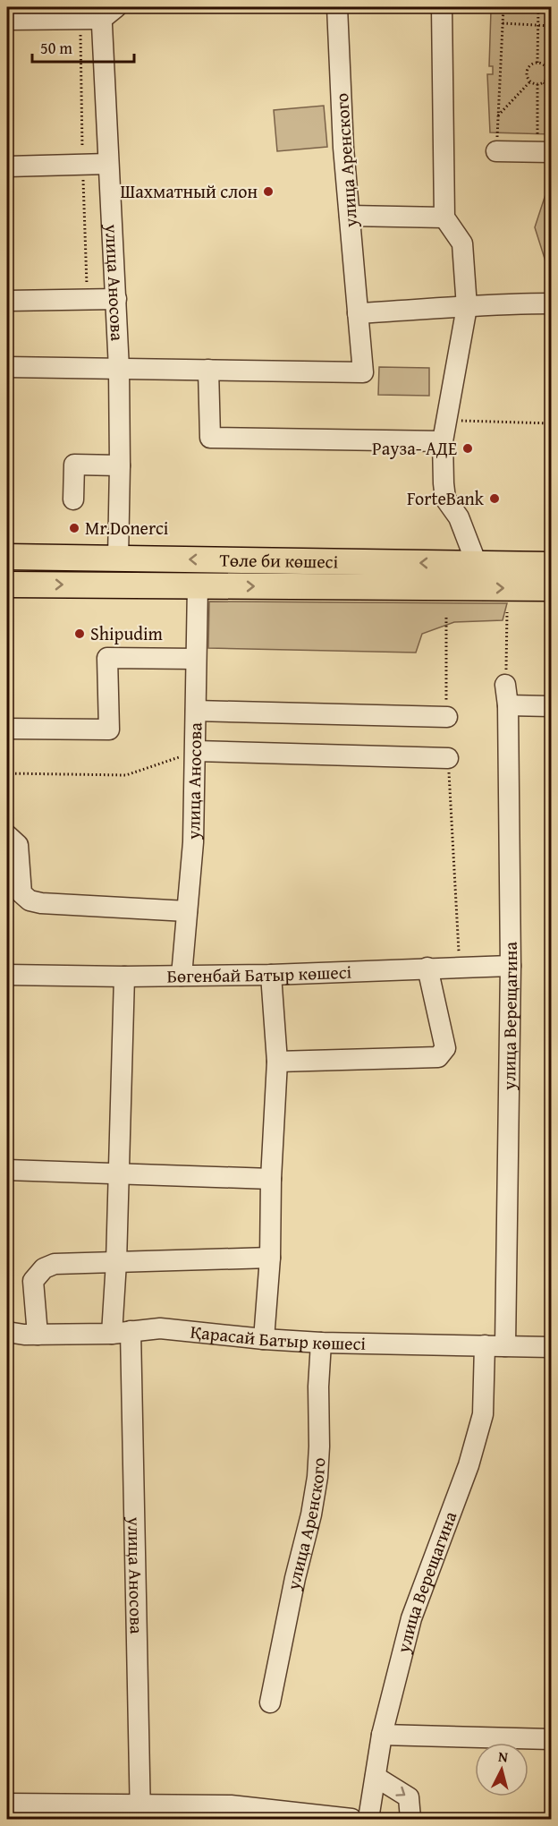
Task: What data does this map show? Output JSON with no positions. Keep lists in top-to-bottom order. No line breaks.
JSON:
{"streets":{"main road":["Төле би көшесі"],"street":["улица Аренского","улица Аносова","Бөгенбай Батыр көшесі","улица Верещагина","Қарасай Батыр көшесі"]},"crossings":[["улица Аренского","Қарасай Батыр көшесі"],["улица Аносова","Төле би көшесі"],["улица Аносова","Бөгенбай Батыр көшесі"],["улица Аносова","Қарасай Батыр көшесі"],["Бөгенбай Батыр көшесі","улица Верещагина"],["улица Верещагина","Қарасай Батыр көшесі"]],"places":["Шахматный слон","Рауза- АДЕ","ForteBank","Mr.Donerci","Shipudim"],"scale_bar":"50 m","north":"top"}
